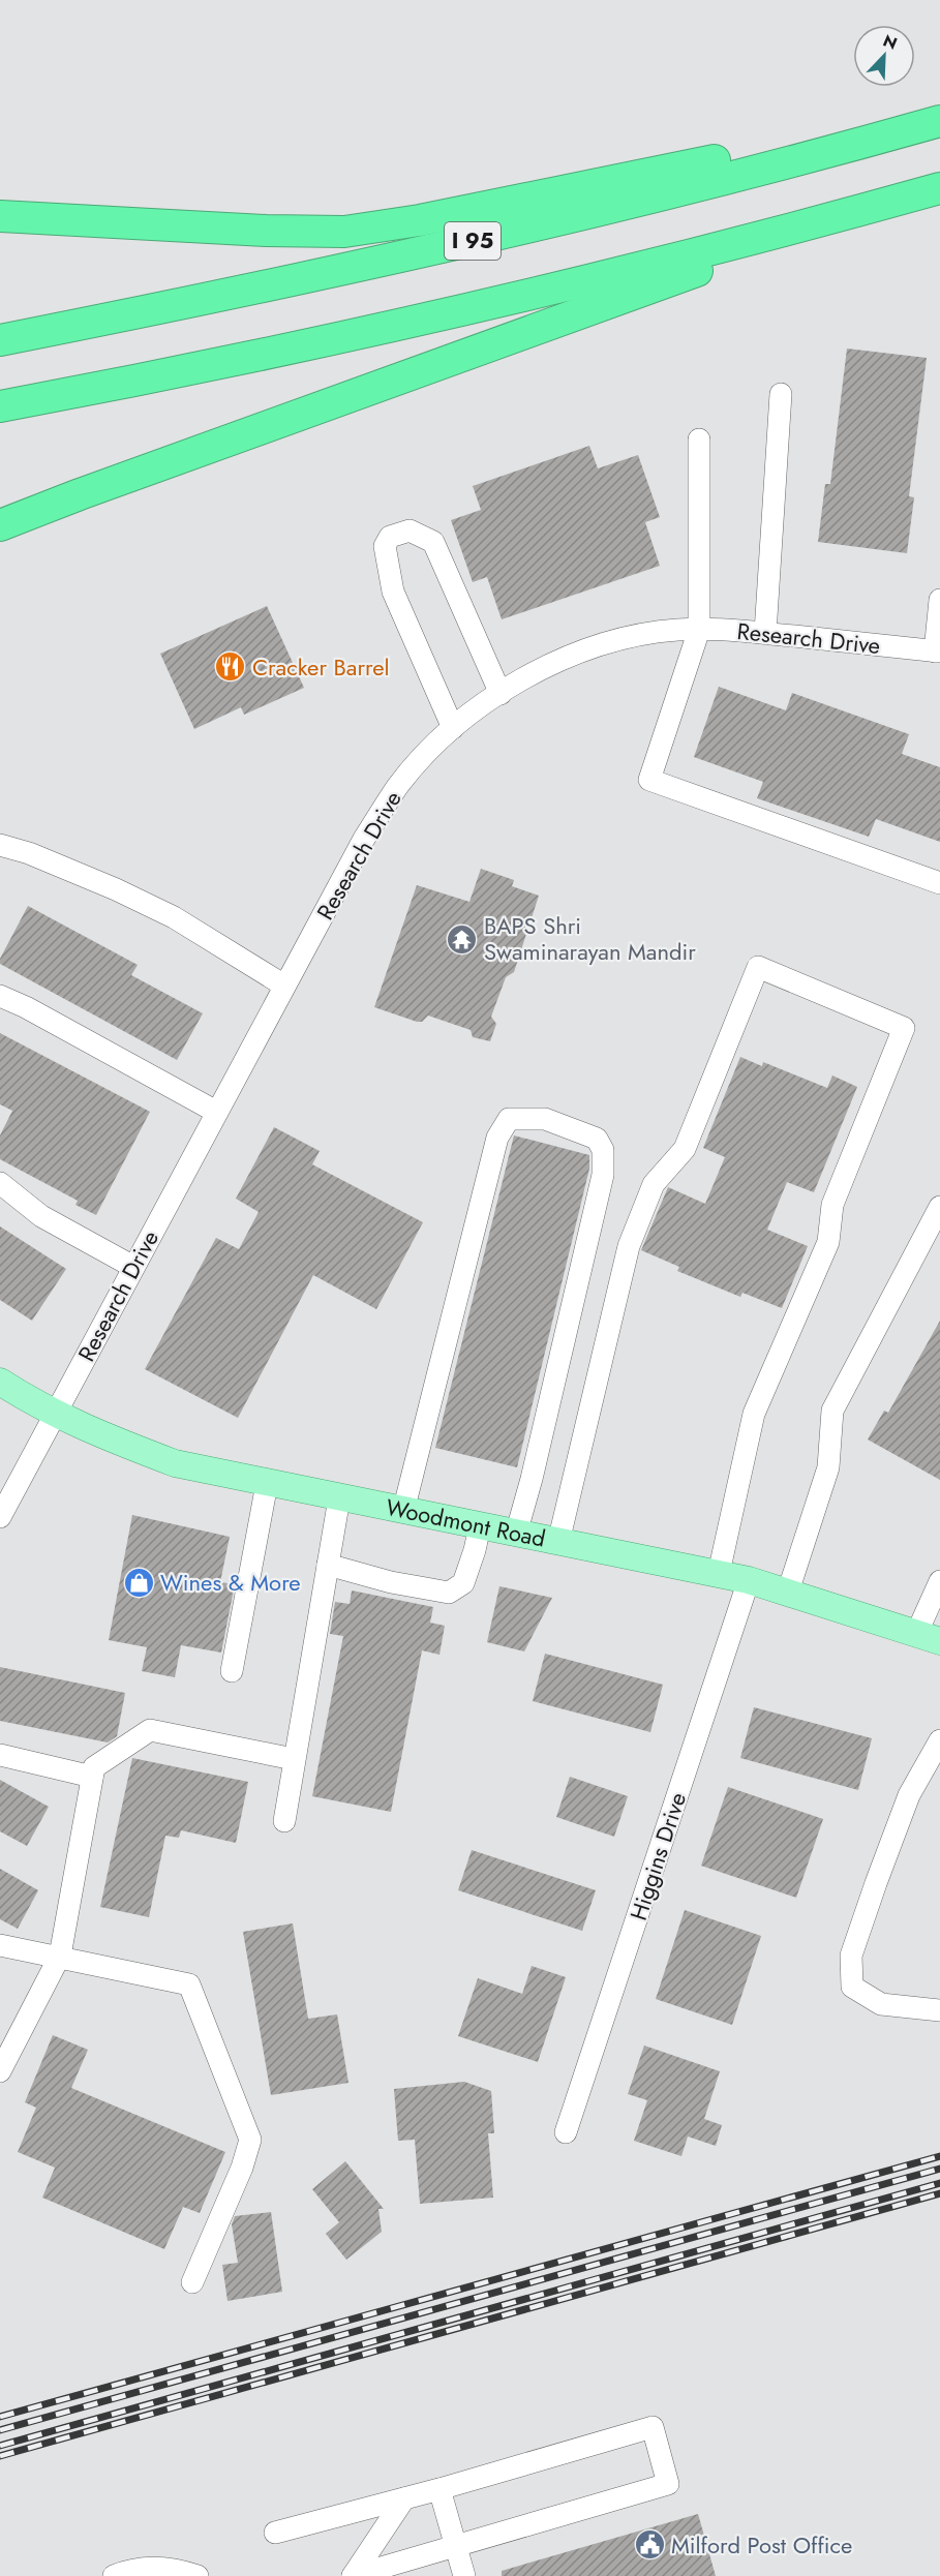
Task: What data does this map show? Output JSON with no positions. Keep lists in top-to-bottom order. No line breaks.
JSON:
{"streets":{"highway":["I 95"],"main road":["Woodmont Road"],"street":["Research Drive","Higgins Drive"]},"crossings":[["Research Drive","Woodmont Road"],["Woodmont Road","Higgins Drive"]],"places":{"restaurant":["Cracker Barrel"],"temple":["BAPS Shri Swaminarayan Mandir"],"shop":["Wines & More"],"public building":["Milford Post Office"]},"north":"top right"}
